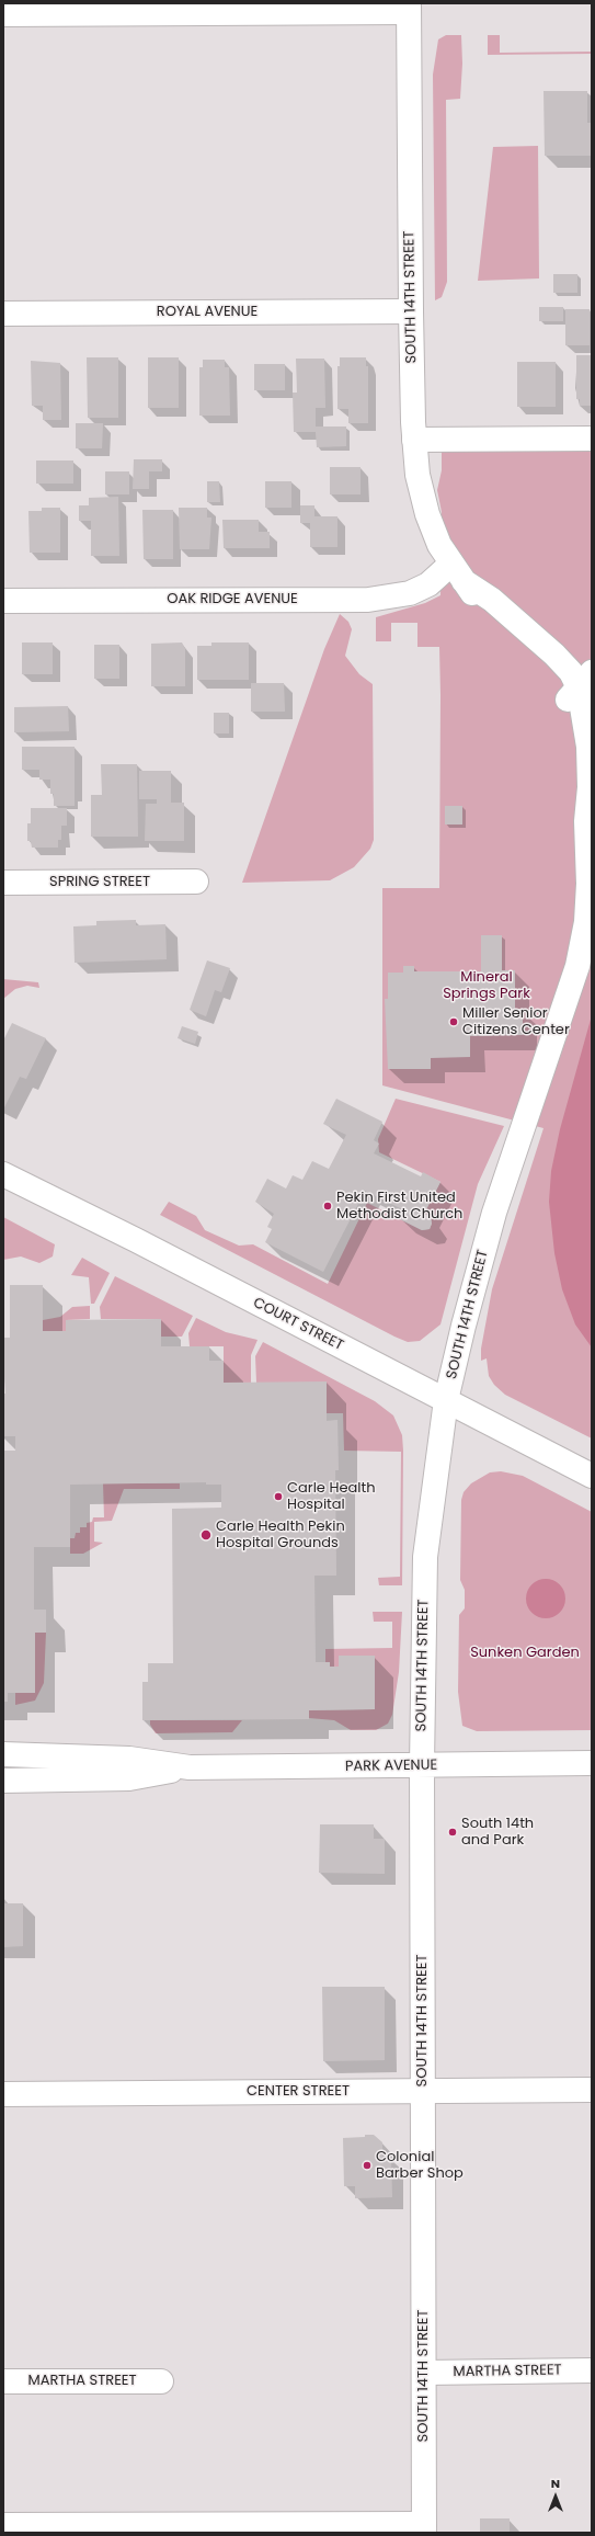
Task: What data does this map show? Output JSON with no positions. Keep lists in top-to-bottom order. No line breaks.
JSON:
{"streets":{"street":["SOUTH 14TH STREET","ROYAL AVENUE","OAK RIDGE AVENUE","SPRING STREET","COURT STREET","PARK AVENUE","CENTER STREET","MARTHA STREET"]},"crossings":[["SOUTH 14TH STREET","ROYAL AVENUE"],["SOUTH 14TH STREET","OAK RIDGE AVENUE"],["SOUTH 14TH STREET","COURT STREET"],["SOUTH 14TH STREET","PARK AVENUE"],["SOUTH 14TH STREET","CENTER STREET"],["SOUTH 14TH STREET","MARTHA STREET"]],"parks":["Mineral Springs Park","Sunken Garden"],"places":["Miller Senior Citizens Center","Pekin First United Methodist Church","Carle Health Hospital","Carle Health Pekin Hospital Grounds","South 14th and Park","Colonial Barber Shop"],"north":"top"}
